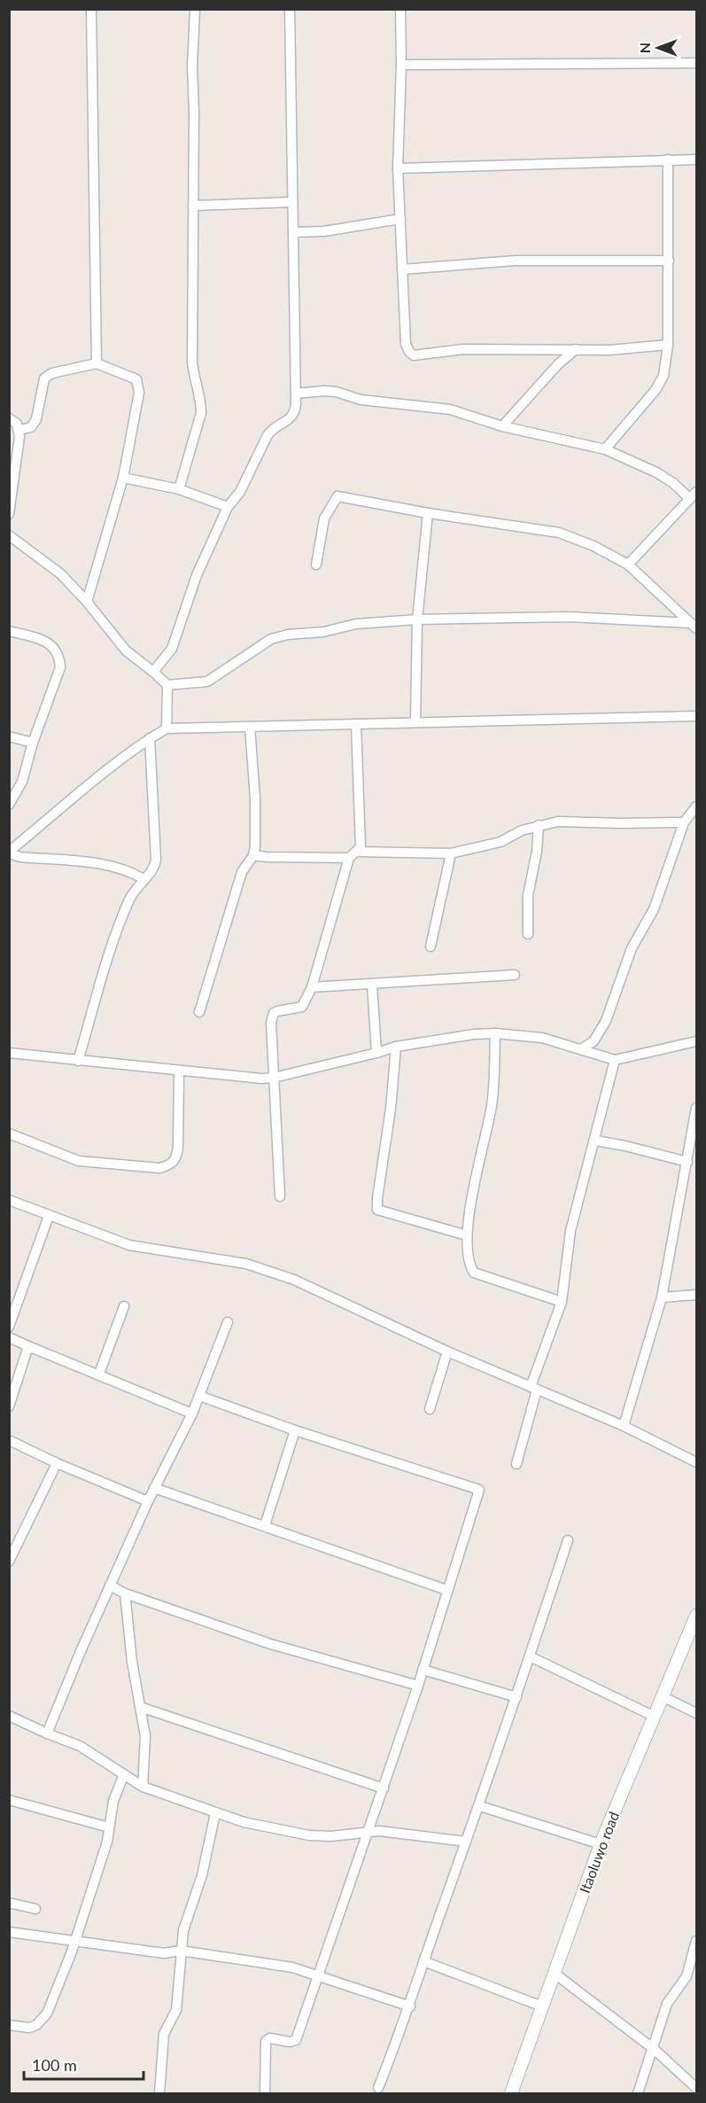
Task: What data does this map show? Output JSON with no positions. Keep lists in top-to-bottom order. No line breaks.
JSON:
{"streets":{"street":["Itaoluwo road"]},"scale_bar":"100 m","north":"left"}
